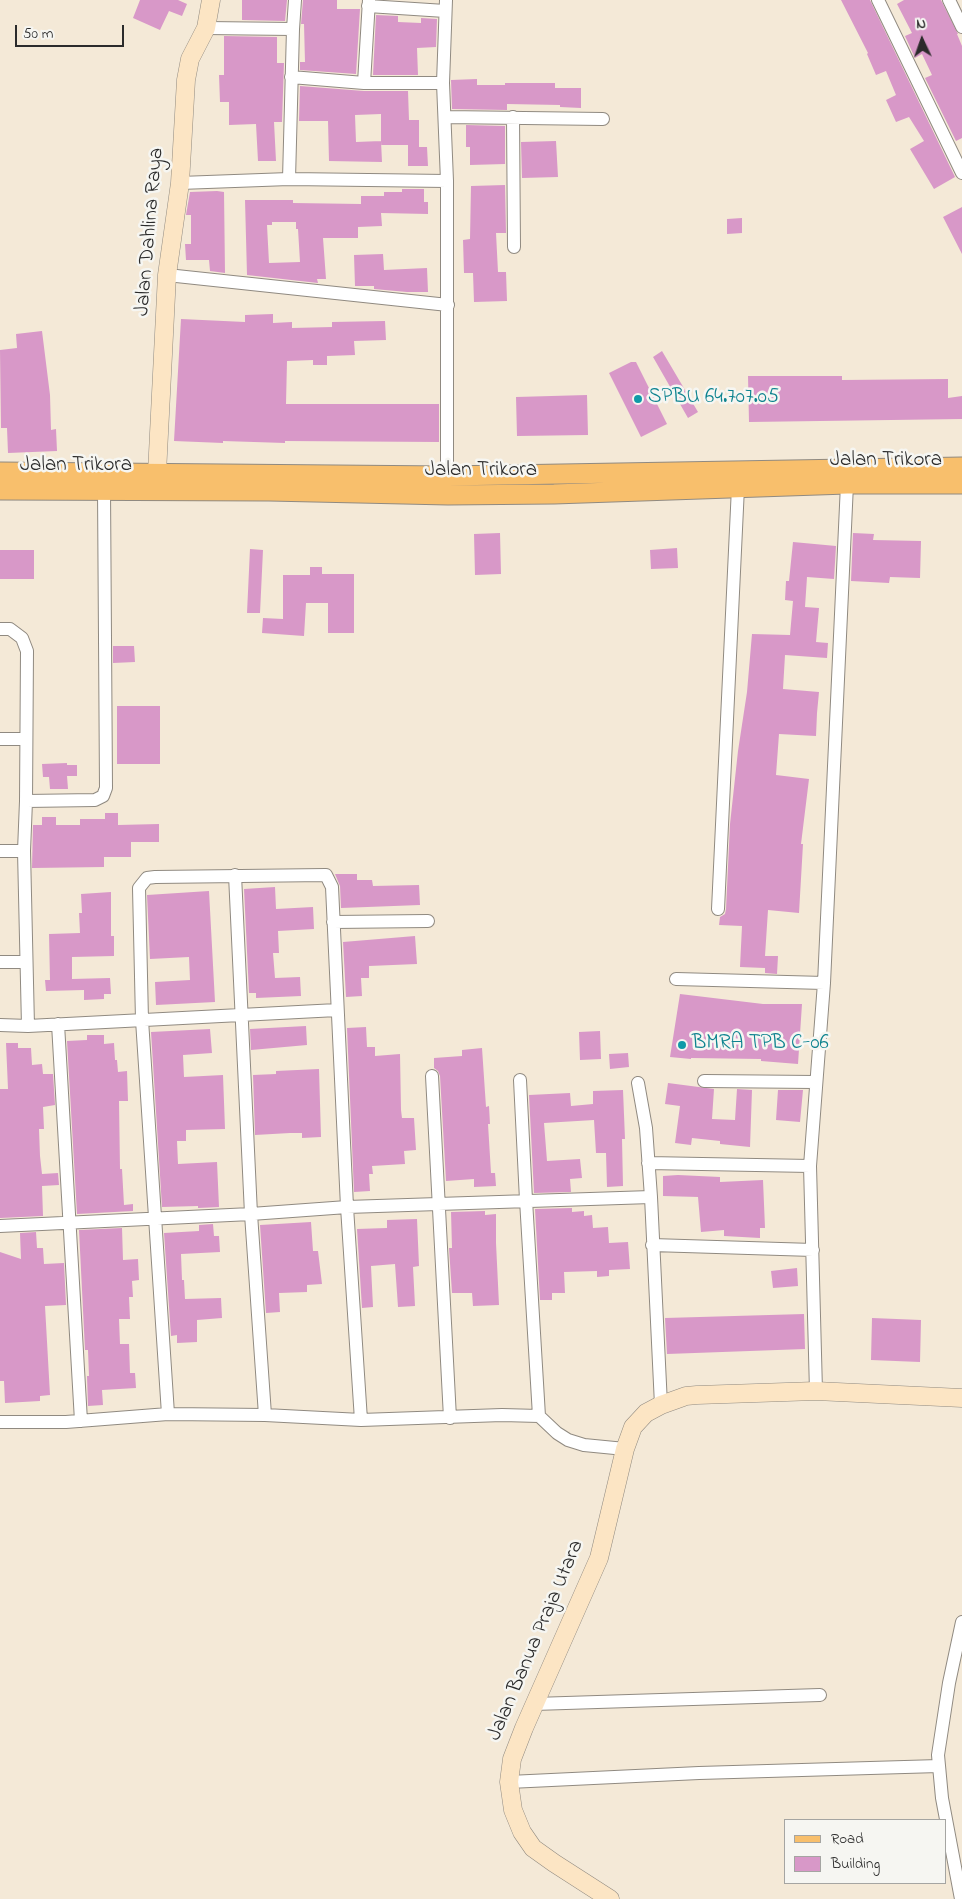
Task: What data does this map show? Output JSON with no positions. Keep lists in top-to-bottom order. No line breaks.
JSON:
{"streets":{"main road":["Jalan Trikora"],"street":["Jalan Dahlina Raya","Jalan Banua Praja Utara"]},"crossings":[["Jalan Dahlina Raya","Jalan Trikora"]],"places":["SPBU 64.707.05","BMRA TPB C-06"],"legend":["Road","Building"],"scale_bar":"50 m","north":"top"}
